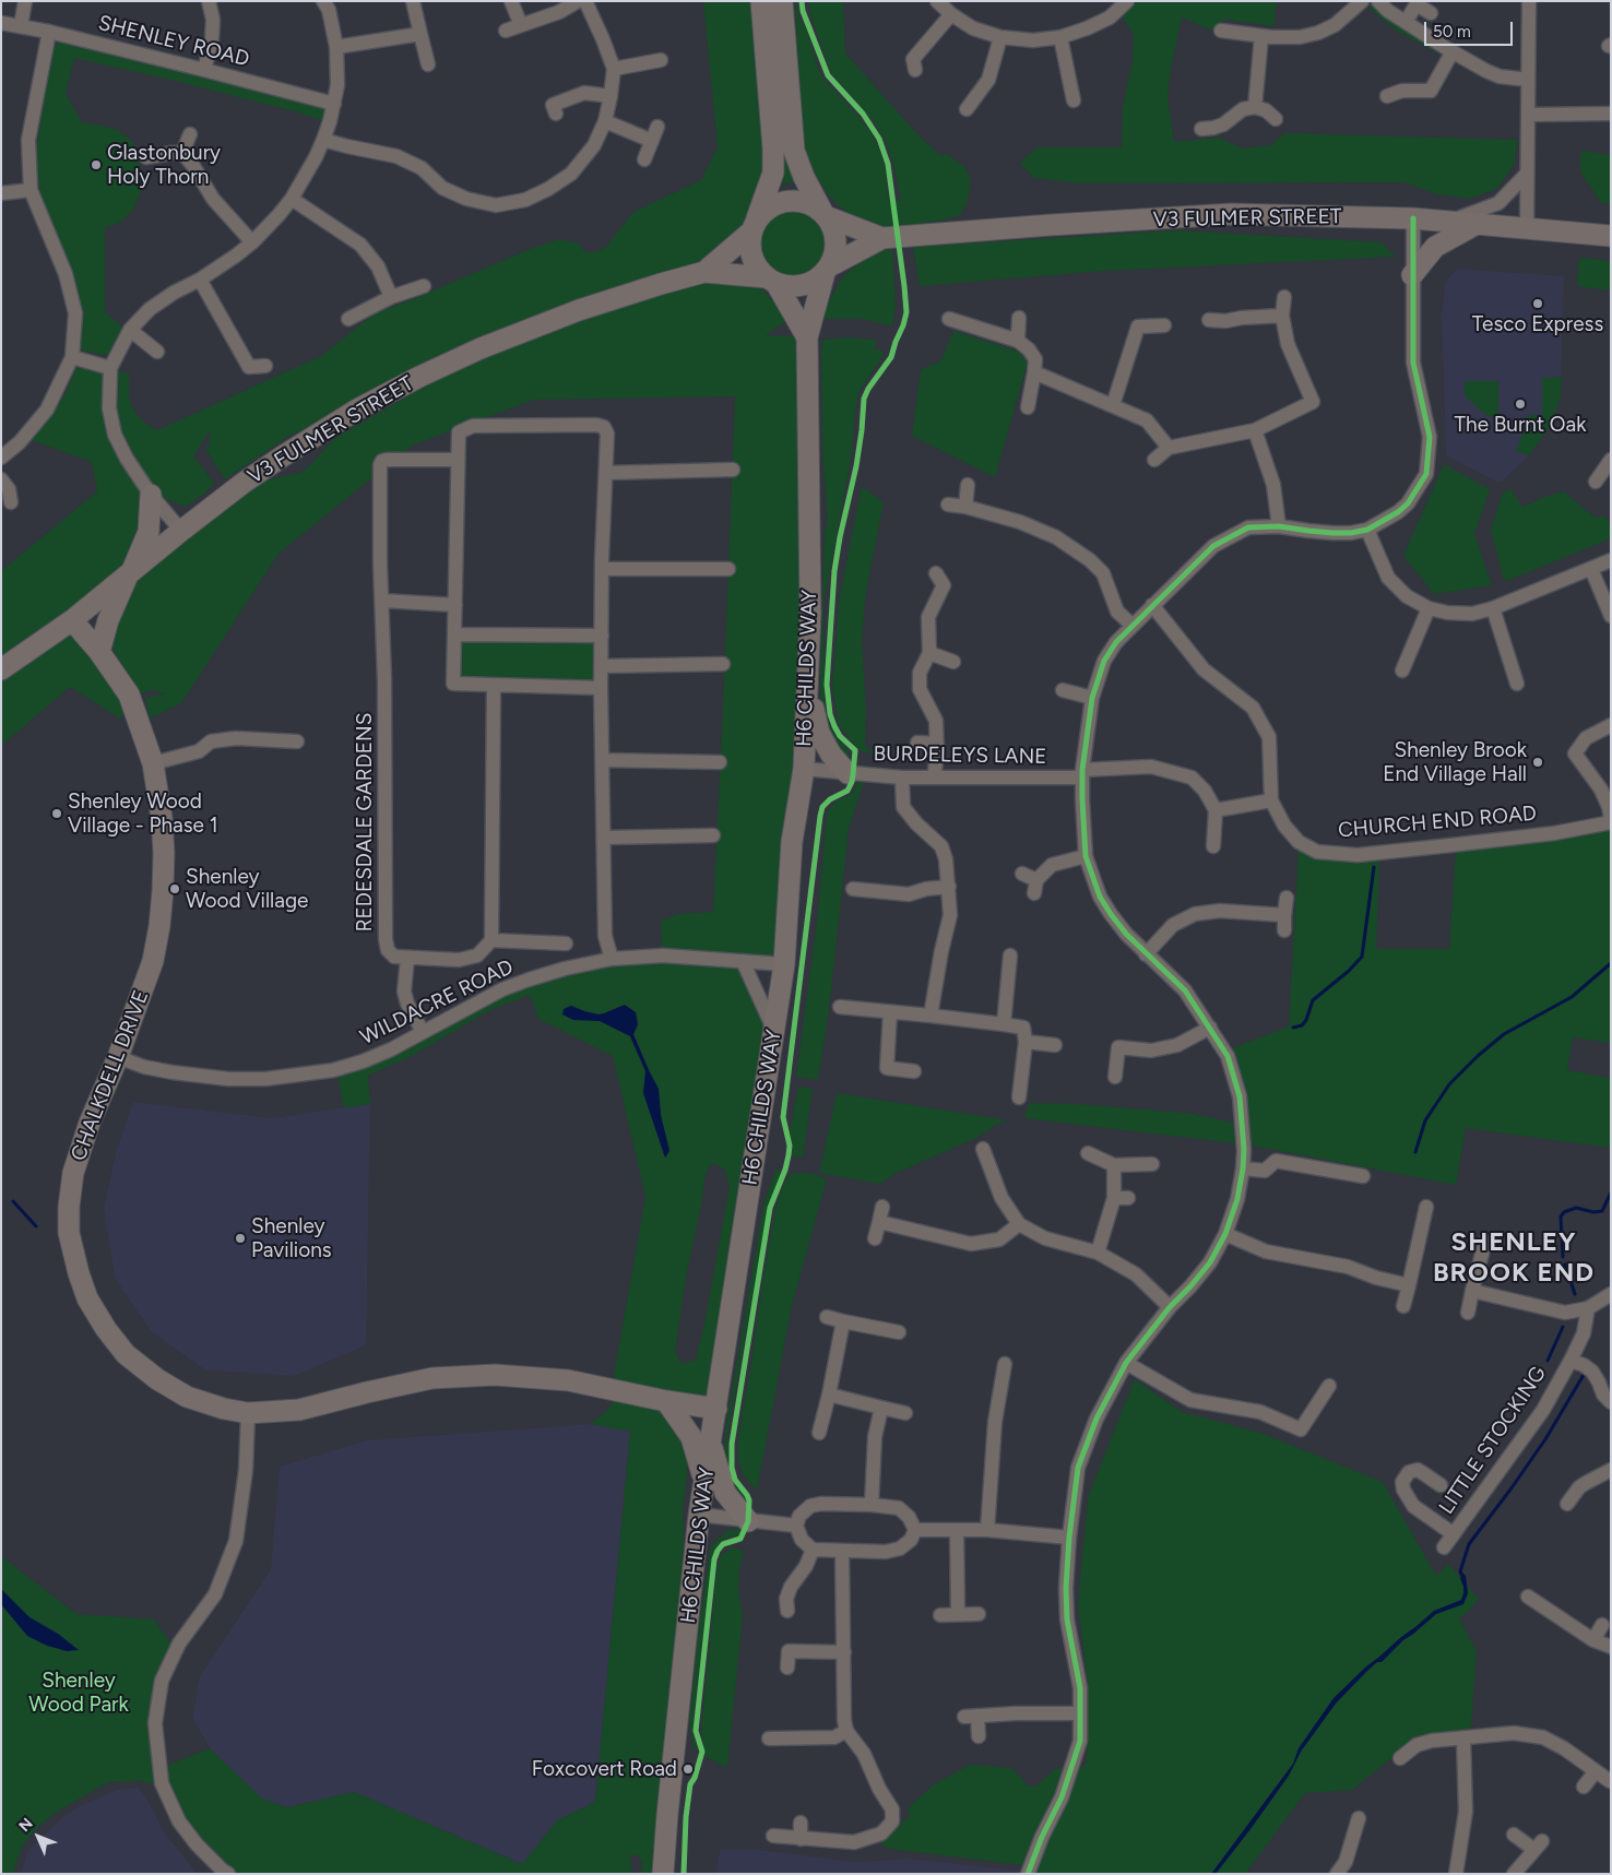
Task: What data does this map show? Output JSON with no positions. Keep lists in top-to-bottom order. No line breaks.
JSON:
{"streets":{"street":["SHENLEY ROAD","V3 FULMER STREET","H6 CHILDS WAY","BURDELEYS LANE","REDESDALE GARDENS","CHURCH END ROAD","WILDACRE ROAD","CHALKDELL DRIVE","LITTLE STOCKING"]},"crossings":[["V3 FULMER STREET","H6 CHILDS WAY"],["V3 FULMER STREET","CHALKDELL DRIVE"],["H6 CHILDS WAY","BURDELEYS LANE"],["H6 CHILDS WAY","WILDACRE ROAD"],["H6 CHILDS WAY","CHALKDELL DRIVE"],["WILDACRE ROAD","CHALKDELL DRIVE"]],"districts":["SHENLEY BROOK END"],"parks":["Shenley Wood Park"],"places":["Glastonbury Holy Thorn","Tesco Express","The Burnt Oak","Shenley Brook End Village Hall","Shenley Wood Village - Phase 1","Shenley Wood Village","Shenley Pavilions","Foxcovert Road"],"scale_bar":"50 m","north":"top left"}
